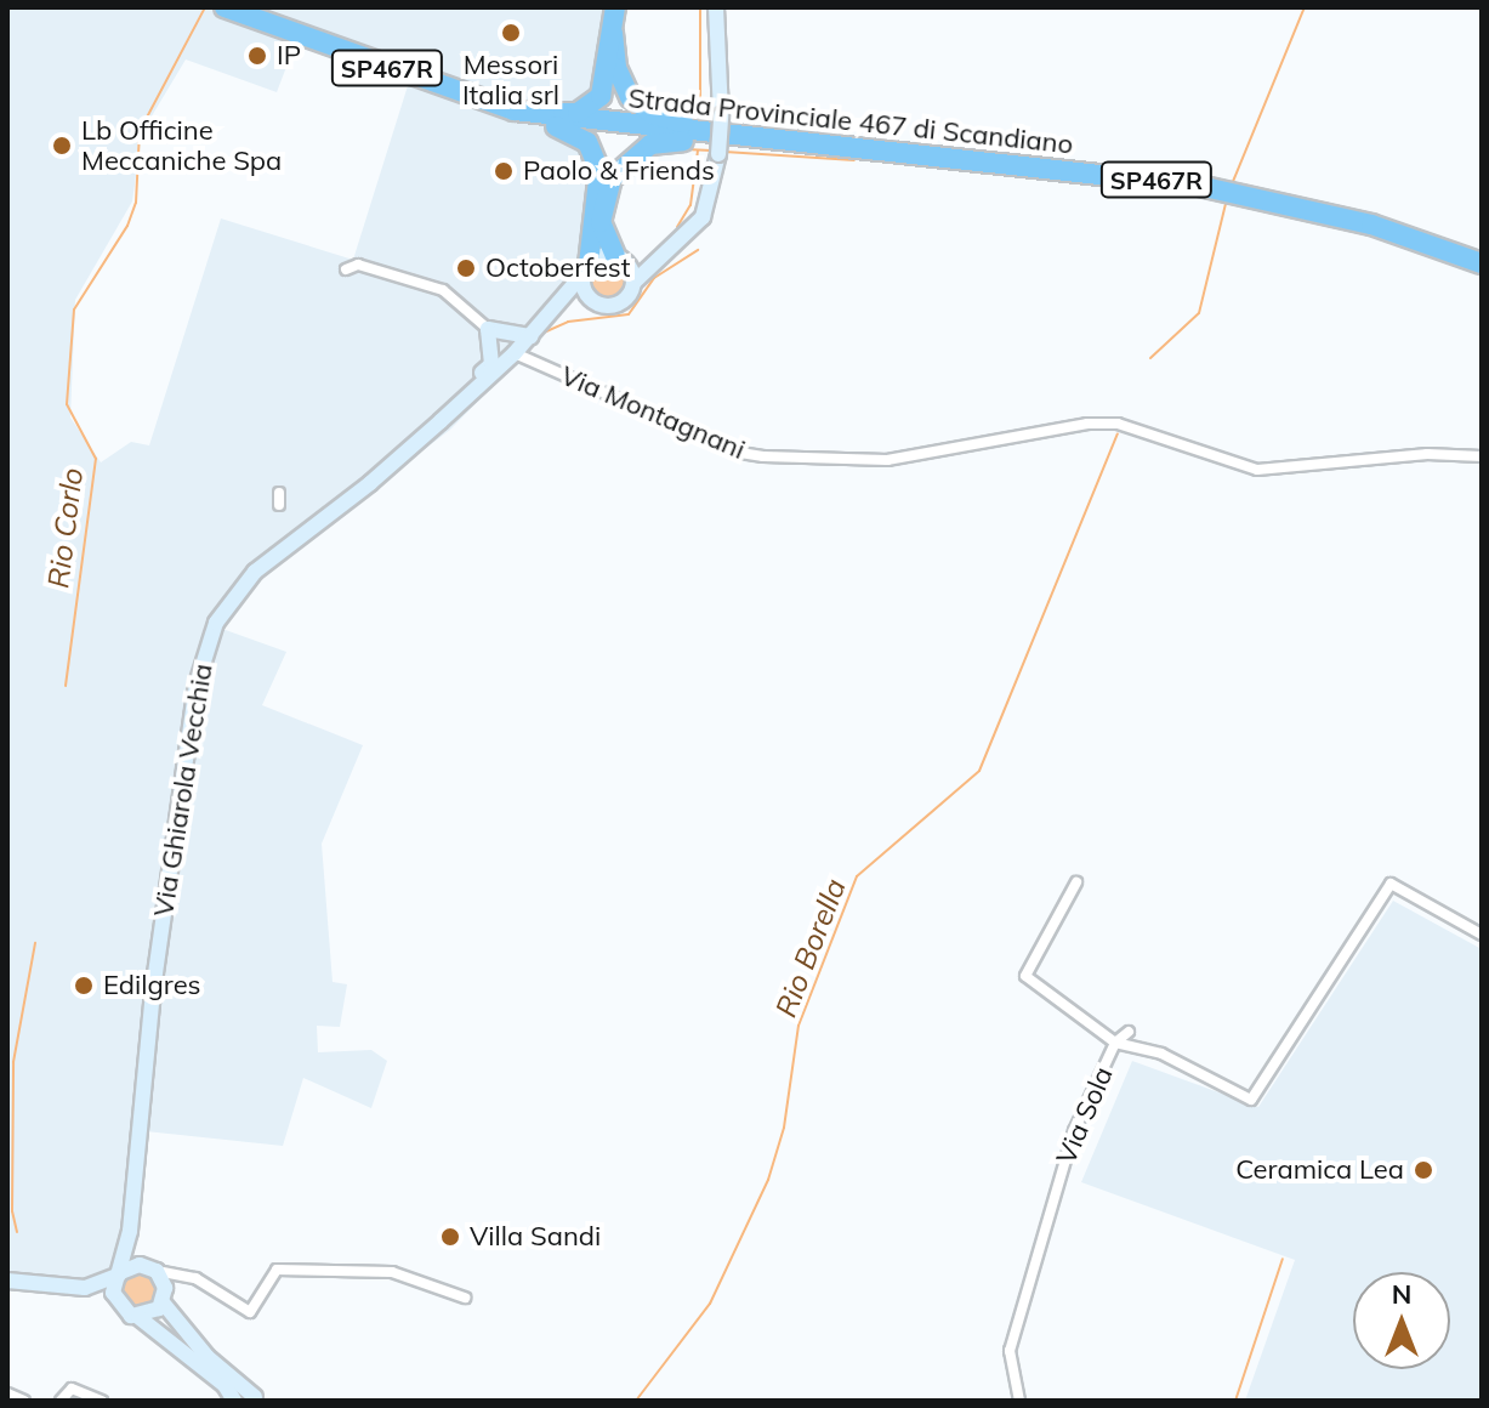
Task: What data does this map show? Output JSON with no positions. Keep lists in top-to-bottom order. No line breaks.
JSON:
{"streets":{"highway":["SP467R","Strada Provinciale 467 di Scandiano"],"street":["Via Montagnani","Via Ghiarola Vecchia","Via Sola"]},"crossings":[["Via Montagnani","Via Ghiarola Vecchia"]],"water":["Rio Corlo","Rio Borella"],"places":["Messori Italia srl","IP","Lb Officine Meccaniche Spa","Paolo & Friends","Octoberfest","Edilgres","Ceramica Lea","Villa Sandi"],"north":"top"}
